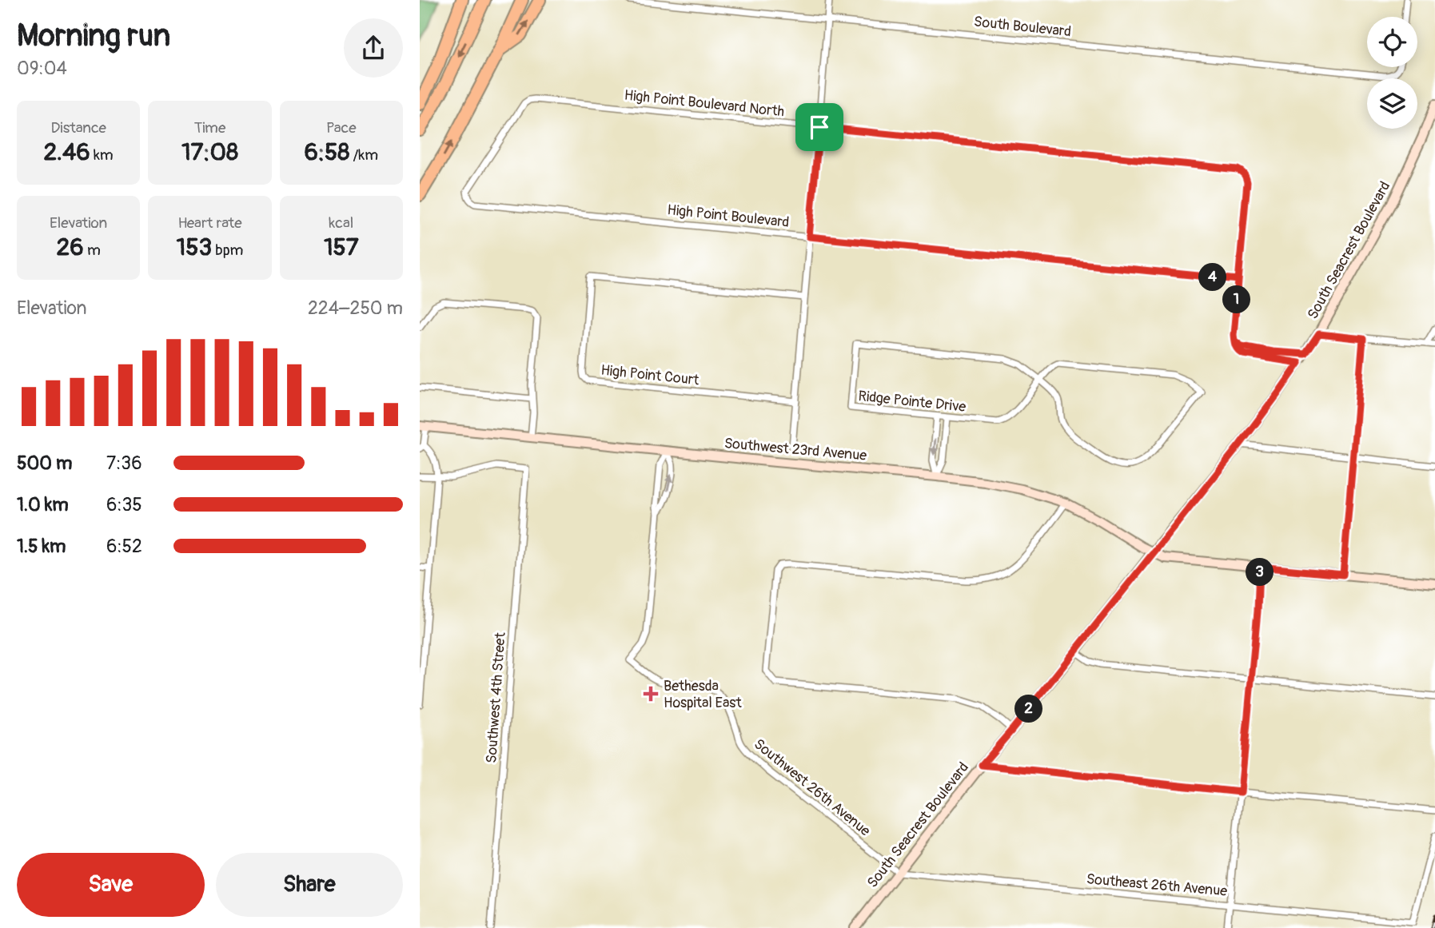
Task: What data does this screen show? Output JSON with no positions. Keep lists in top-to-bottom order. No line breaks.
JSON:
{"streets":{"street":["South Boulevard","High Point Boulevard North","High Point Boulevard","South Seacrest Boulevard","High Point Court","Ridge Pointe Drive","Southwest 23rd Avenue","Southwest 4th Street","Southwest 26th Avenue","Southeast 26th Avenue"]},"crossings":[["High Point Boulevard North","High Point Boulevard"],["South Seacrest Boulevard","Southwest 23rd Avenue"],["South Seacrest Boulevard","Southwest 26th Avenue"],["South Seacrest Boulevard","Southeast 26th Avenue"],["Southwest 23rd Avenue","Southwest 26th Avenue"],["Southwest 26th Avenue","Southeast 26th Avenue"]],"places":{"health":["Bethesda Hospital East"]},"page":{"heading":["Morning run","09:04"],"stats":[["Distance","2.46 km"],["Time","17:08"],["Pace","6:58 /km"],["Elevation","26 m"],["Heart rate","153 bpm"],["kcal","157"]],"pins":["4","1","3","2"],"chart":["Elevation","224–250 m"],"list":[{"name":"500 m","note":"7:36"},{"name":"1.0 km","note":"6:35"},{"name":"1.5 km","note":"6:52"}],"buttons":["Save","Share"]}}
